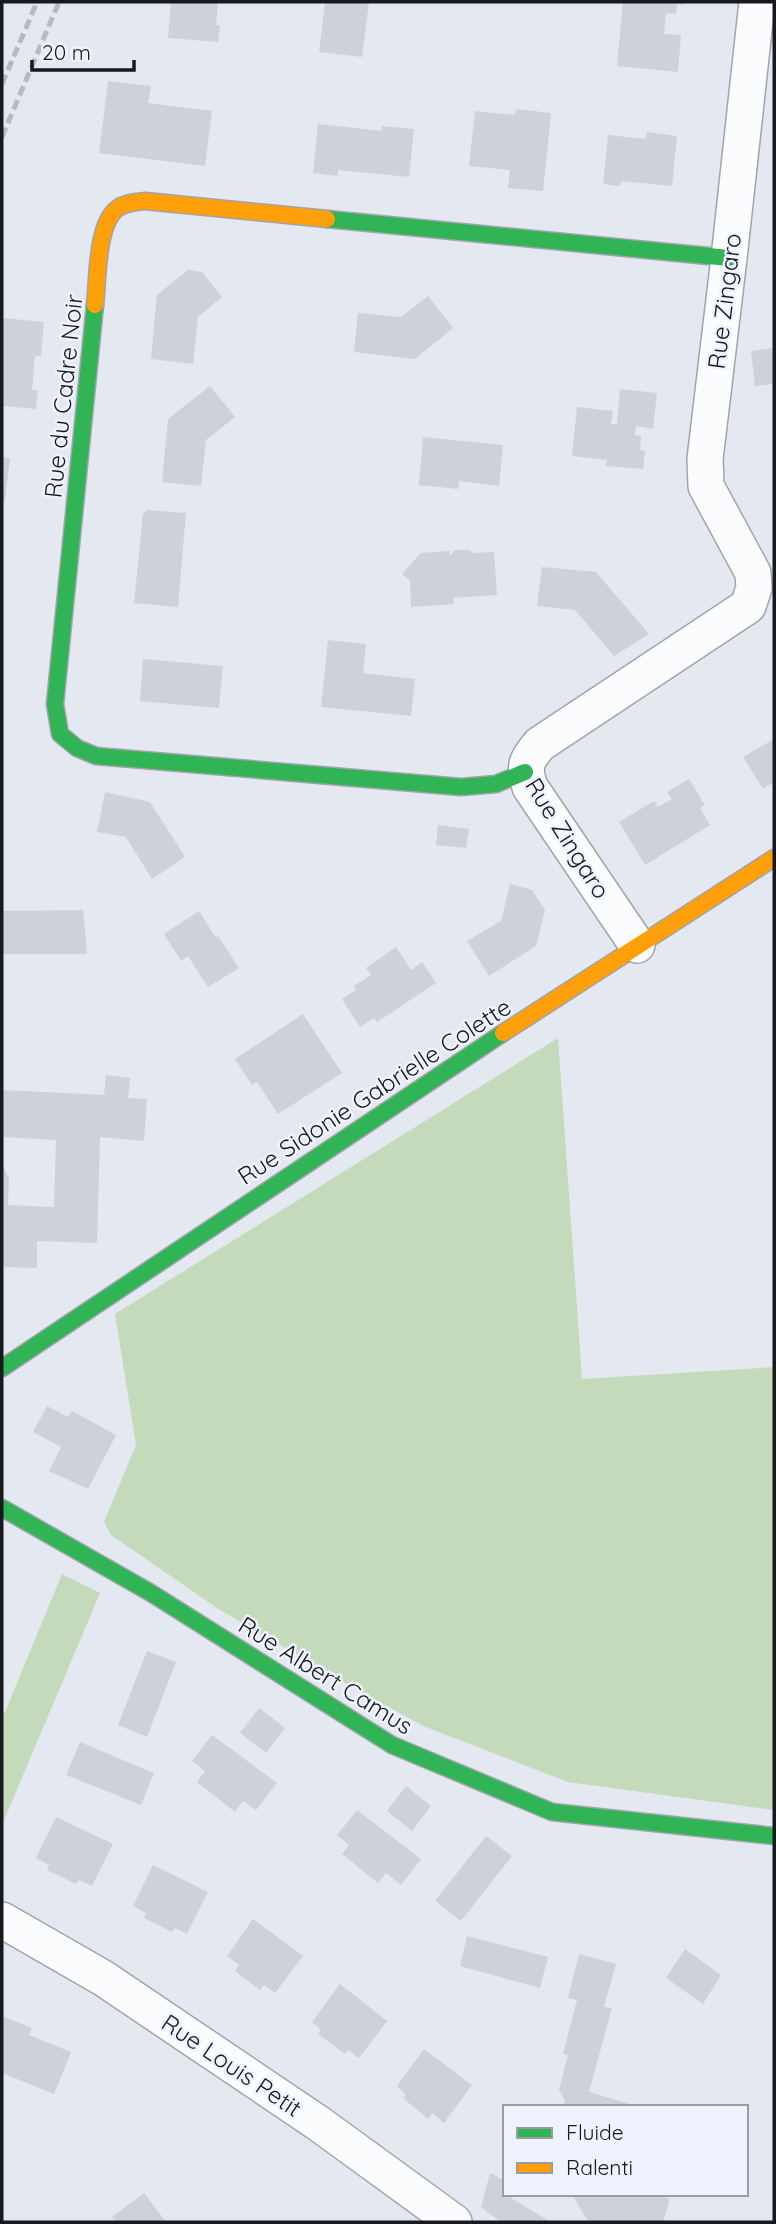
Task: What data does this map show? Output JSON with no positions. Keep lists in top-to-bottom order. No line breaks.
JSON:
{"streets":{"street":["Rue Zingaro","Rue du Cadre Noir","Rue Sidonie Gabrielle Colette","Rue Albert Camus","Rue Louis Petit"]},"crossings":[["Rue Zingaro","Rue du Cadre Noir"],["Rue Zingaro","Rue Sidonie Gabrielle Colette"]],"legend":["Fluide","Ralenti"],"scale_bar":"20 m"}
